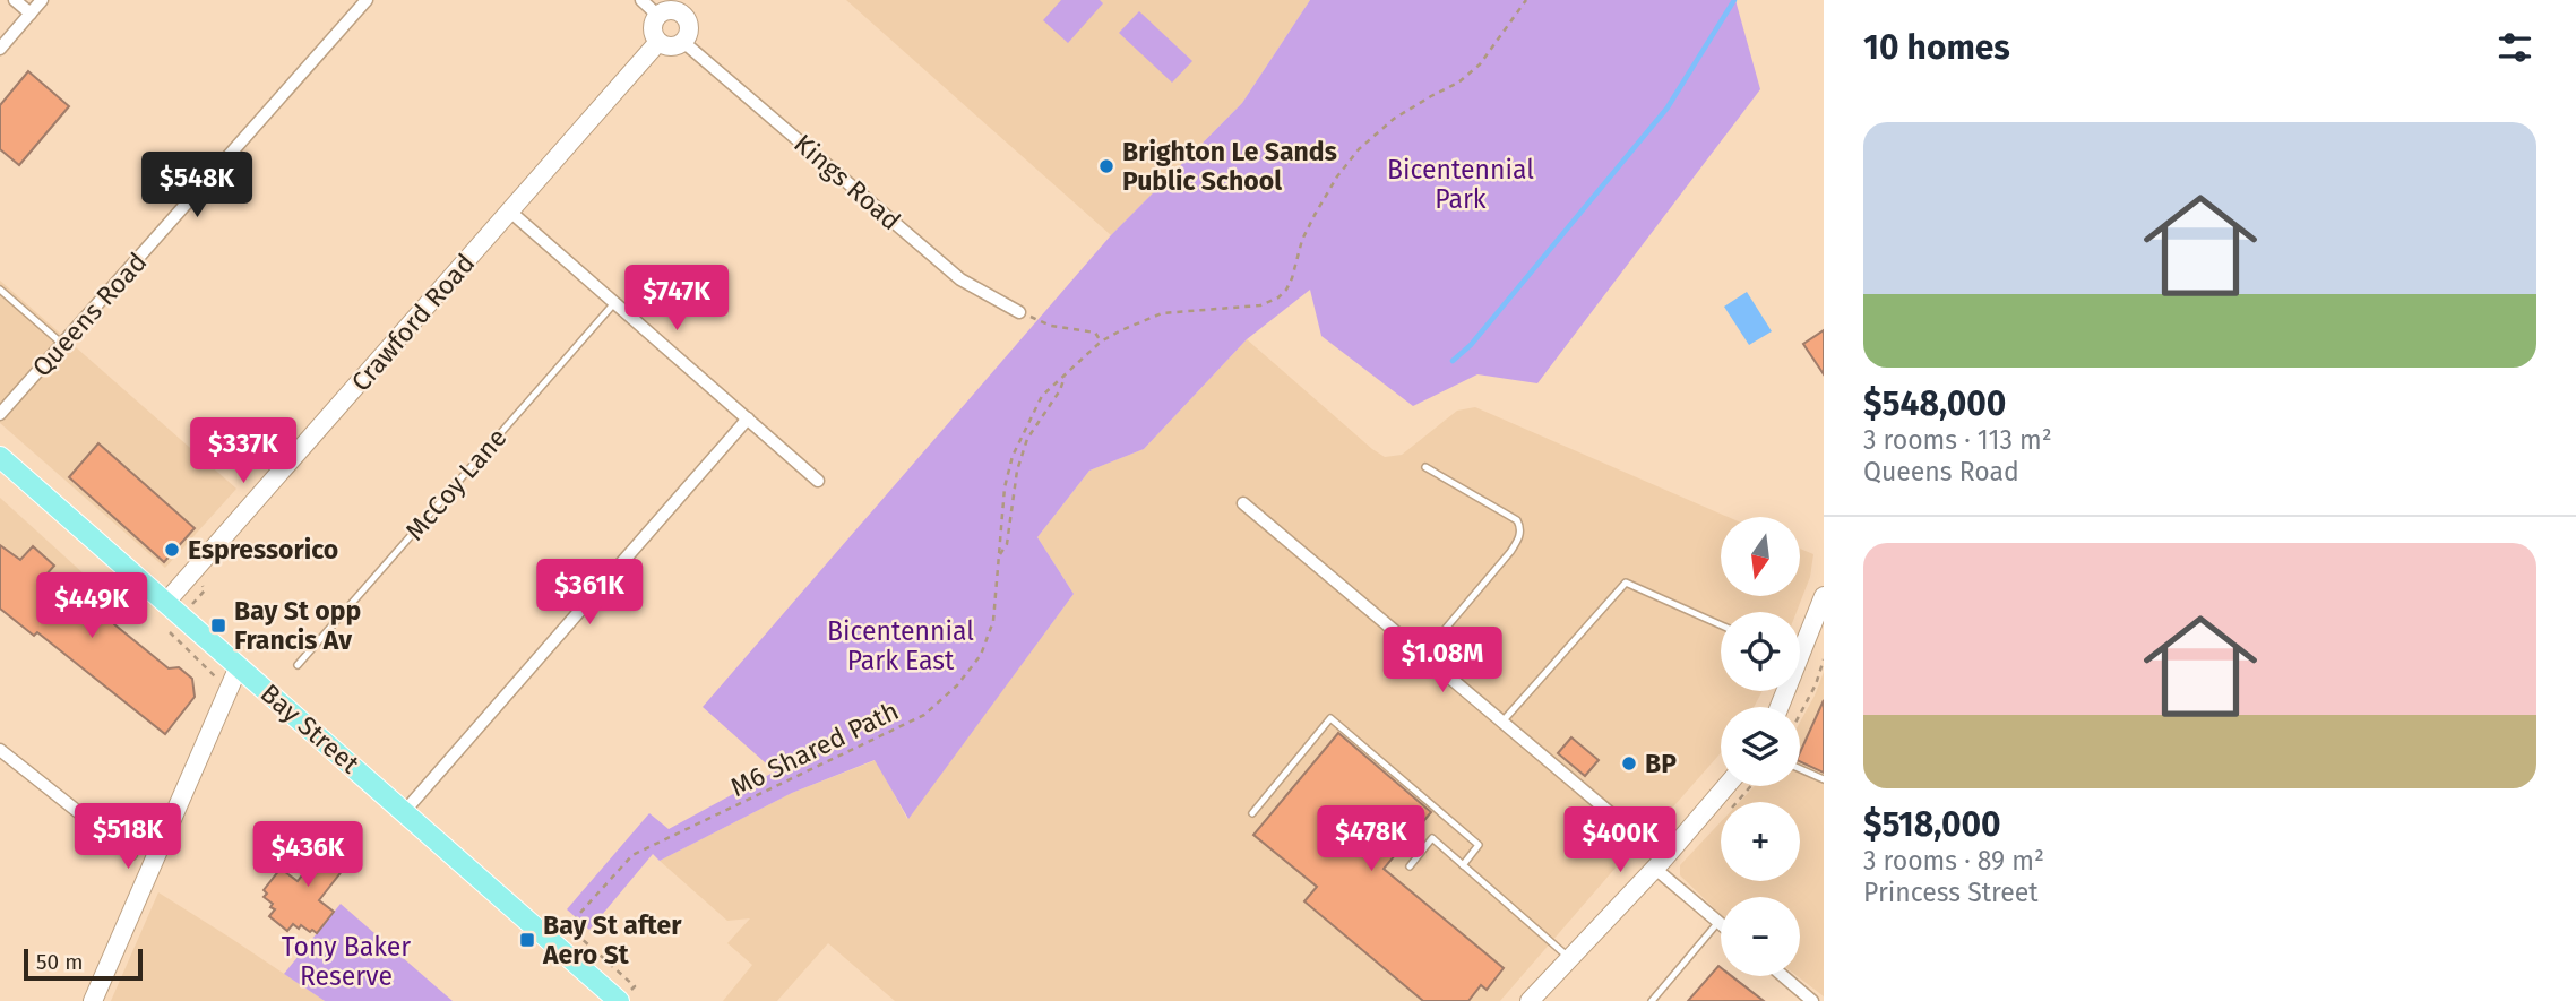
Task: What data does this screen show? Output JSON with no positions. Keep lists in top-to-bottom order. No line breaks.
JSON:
{"streets":{"main road":["Bay Street"],"street":["Kings Road","Queens Road","Crawford Road"],"lane":["McCoy Lane"],"path":["M6 Shared Path"]},"crossings":[["Kings Road","Crawford Road"],["Crawford Road","Bay Street"],["Bay Street","M6 Shared Path"]],"parks":["Bicentennial Park","Bicentennial Park East","Tony Baker Reserve"],"places":{"other":["Brighton Le Sands Public School","Espressorico","BP"],"transit":["Bay St opp Francis Av","Bay St after Aero St"]},"scale_bar":"50 m","north":"bottom","page":{"heading":"10 homes","list":[{"name":"$548,000","note":"3 rooms · 113 m² · Queens Road"},{"name":"$518,000","note":"3 rooms · 89 m² · Princess Street"}],"price":["$548K","$747K","$337K","$361K","$449K","$1.08M","$518K","$478K","$400K","$436K"],"map_buttons":["+","−"],"scale":"50 m"}}
